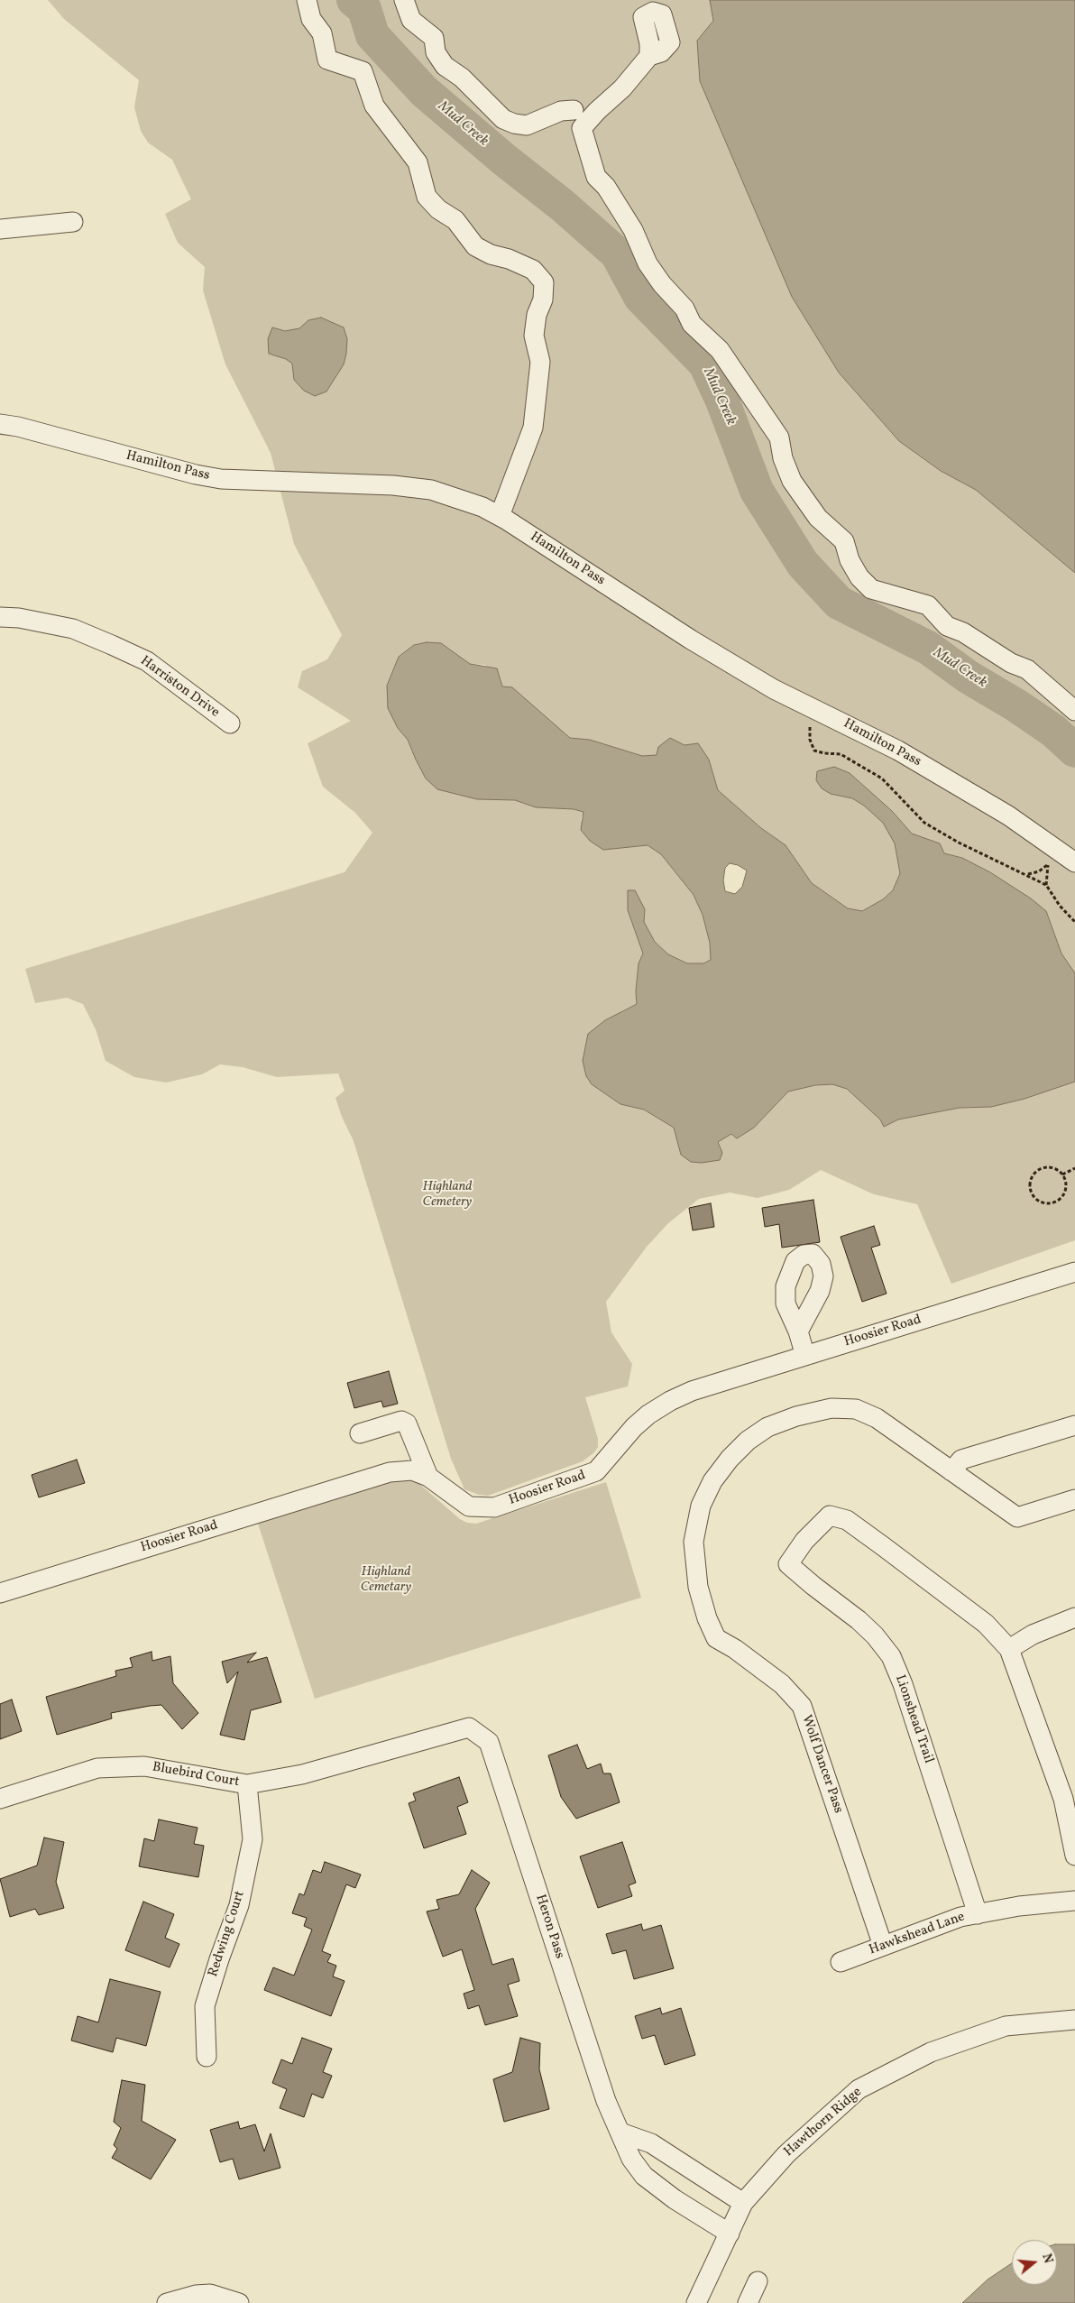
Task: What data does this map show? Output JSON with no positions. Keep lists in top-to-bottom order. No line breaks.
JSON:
{"streets":{"street":["Hamilton Pass","Harriston Drive","Hoosier Road","Lionshead Trail","Wolf Dancer Pass","Bluebird Court","Heron Pass","Redwing Court","Hawkshead Lane","Hawthorn Ridge"]},"crossings":[["Lionshead Trail","Hawkshead Lane"],["Wolf Dancer Pass","Hawkshead Lane"],["Bluebird Court","Heron Pass"],["Bluebird Court","Redwing Court"],["Heron Pass","Hawthorn Ridge"]],"water":["Mud Creek"],"parks":["Highland Cemetery","Highland Cemetary"],"north":"right"}
